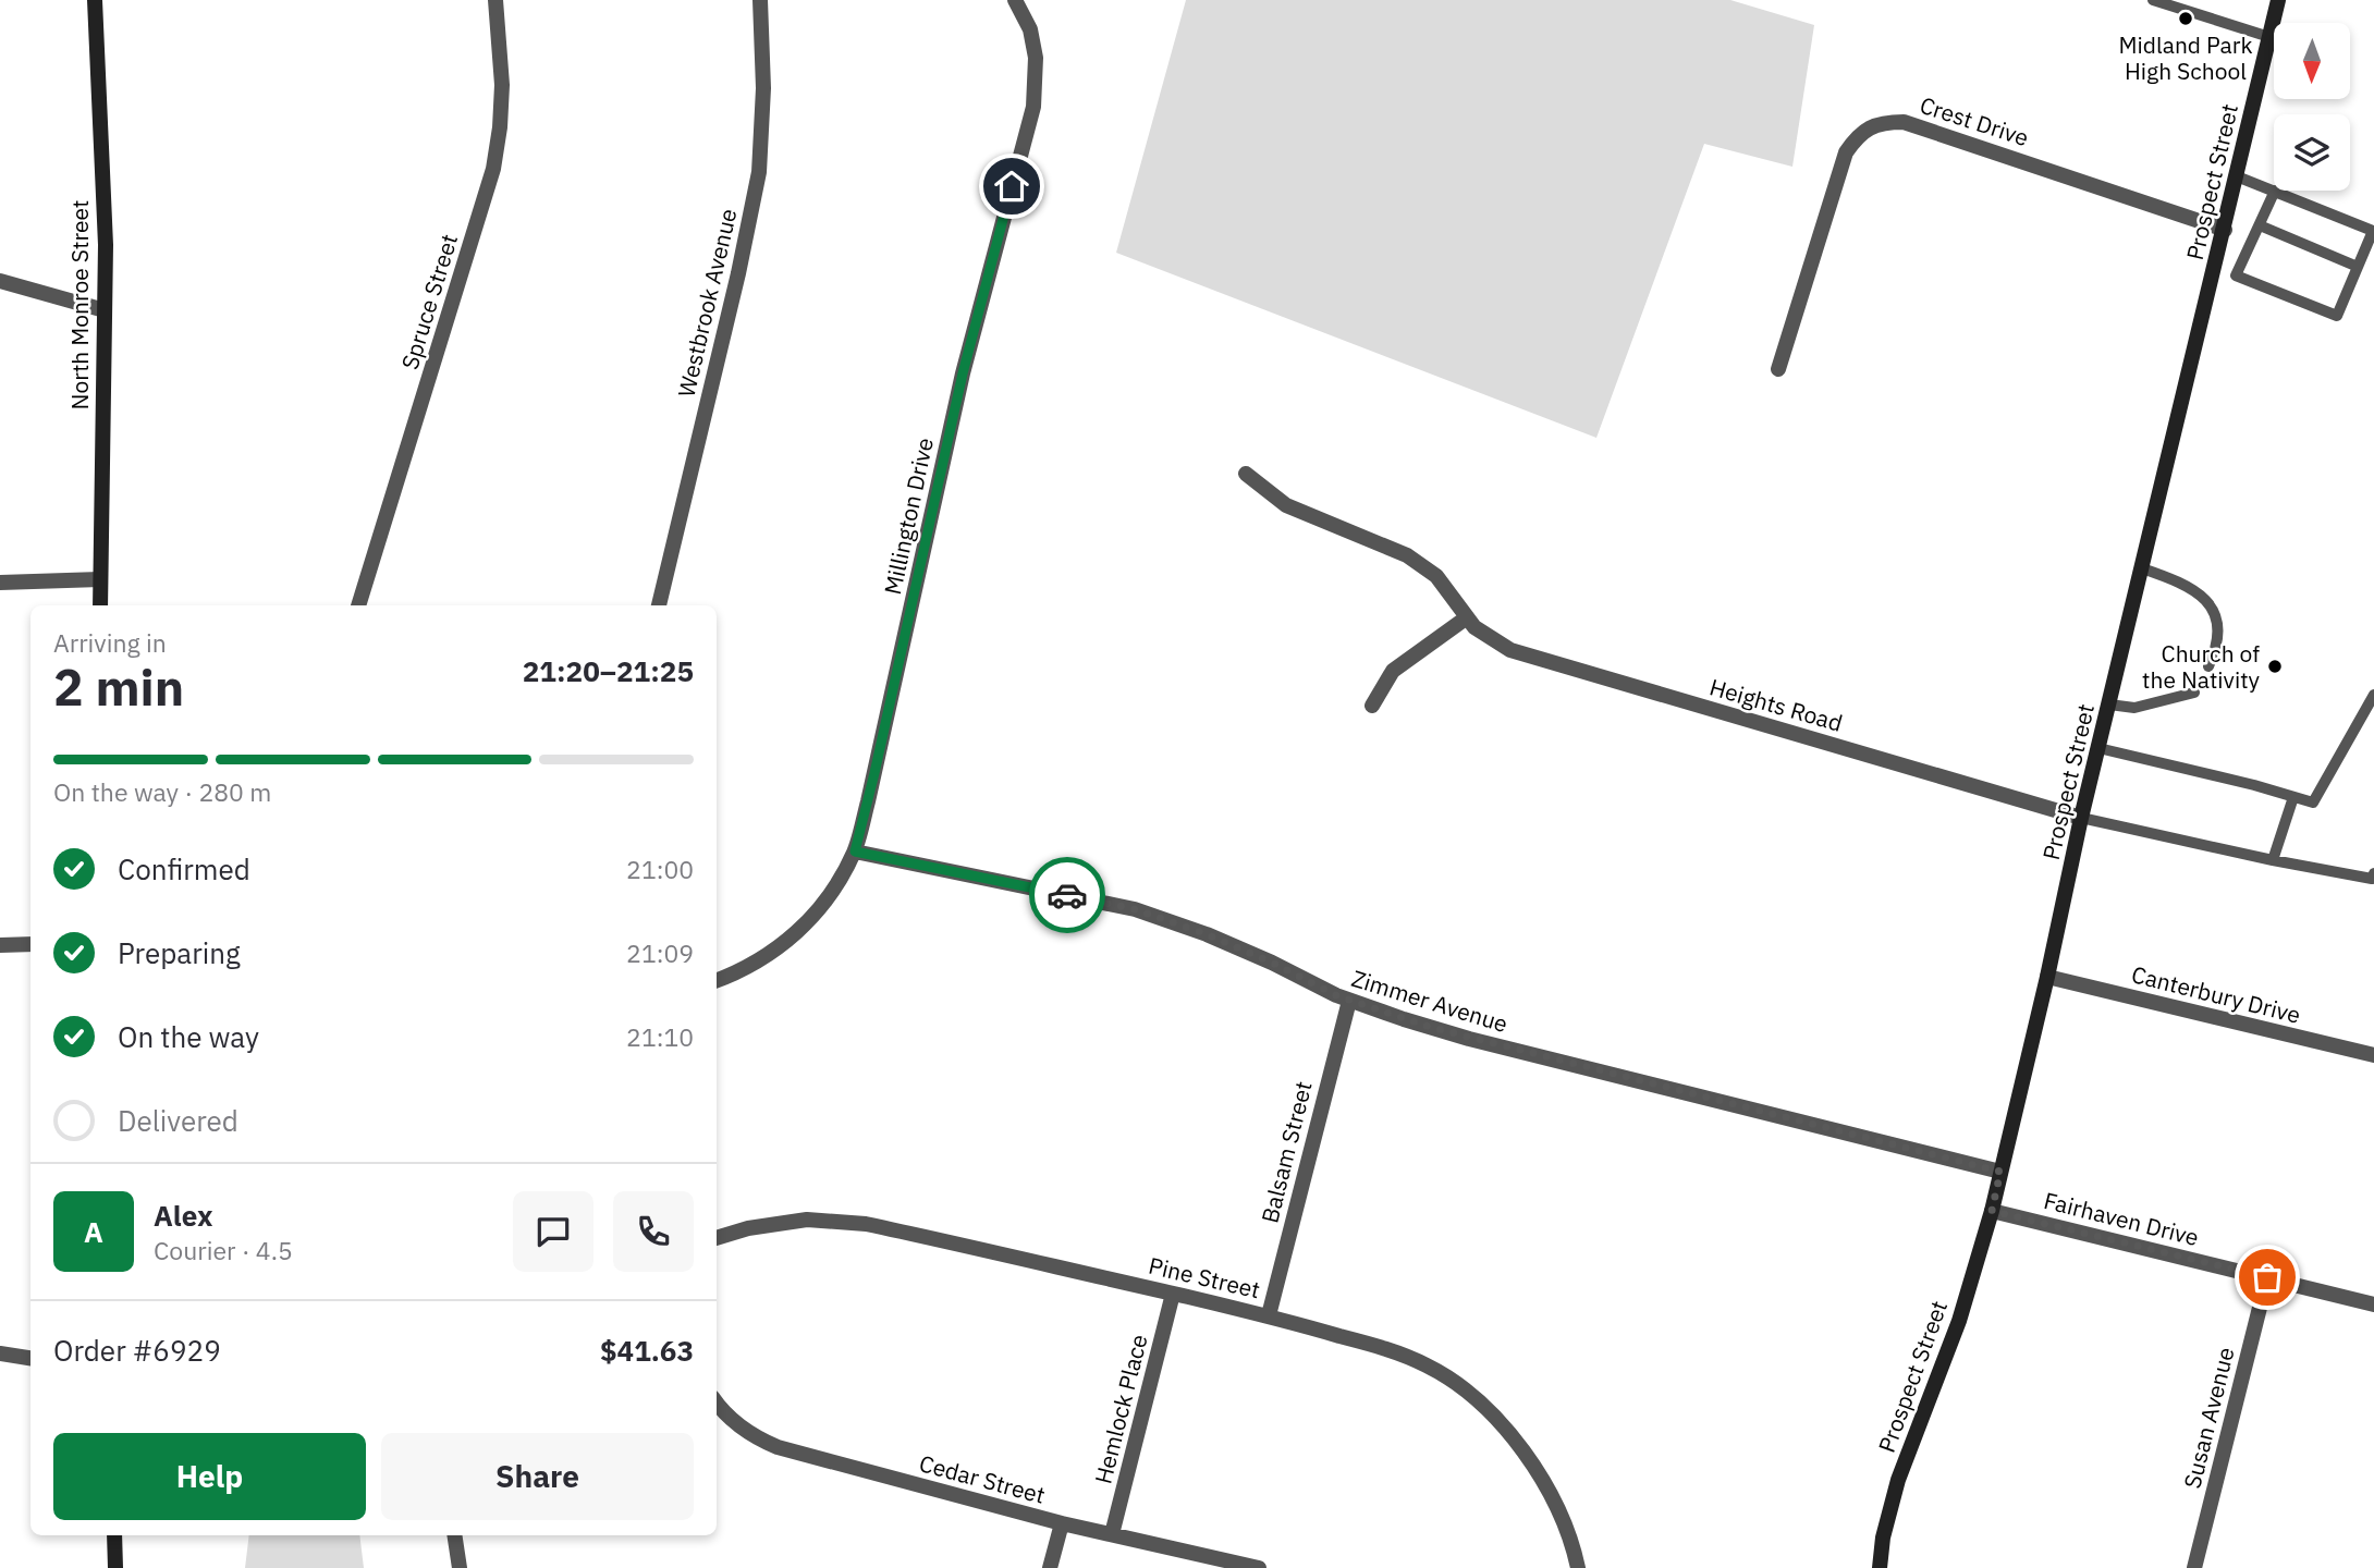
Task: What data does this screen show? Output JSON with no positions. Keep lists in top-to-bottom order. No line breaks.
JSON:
{"streets":{"main road":["Prospect Street","North Monroe Street"],"street":["Crest Drive","Spruce Street","Westbrook Avenue","Millington Drive","Heights Road","Canterbury Drive","Zimmer Avenue","Balsam Street","Fairhaven Drive","Pine Street","Hemlock Place","Susan Avenue","Cedar Street"]},"crossings":[["Crest Drive","Prospect Street"],["Prospect Street","Heights Road"],["Prospect Street","Canterbury Drive"],["Prospect Street","Zimmer Avenue"],["Prospect Street","Fairhaven Drive"],["Millington Drive","Zimmer Avenue"],["Zimmer Avenue","Balsam Street"],["Balsam Street","Pine Street"],["Fairhaven Drive","Susan Avenue"],["Pine Street","Hemlock Place"],["Hemlock Place","Cedar Street"]],"places":["Midland Park High School","Church of the Nativity"],"north":"bottom","page":{"heading":["2 min","Arriving in","21:20–21:25"],"panel":["Alex","Courier · 4.5","Order #6929","$41.63"],"bar":"On the way · 280 m","list":[["Confirmed","21:00"],["Preparing","21:09"],["On the way","21:10"],"Delivered"],"round":"A","buttons":["Help","Share"]}}
